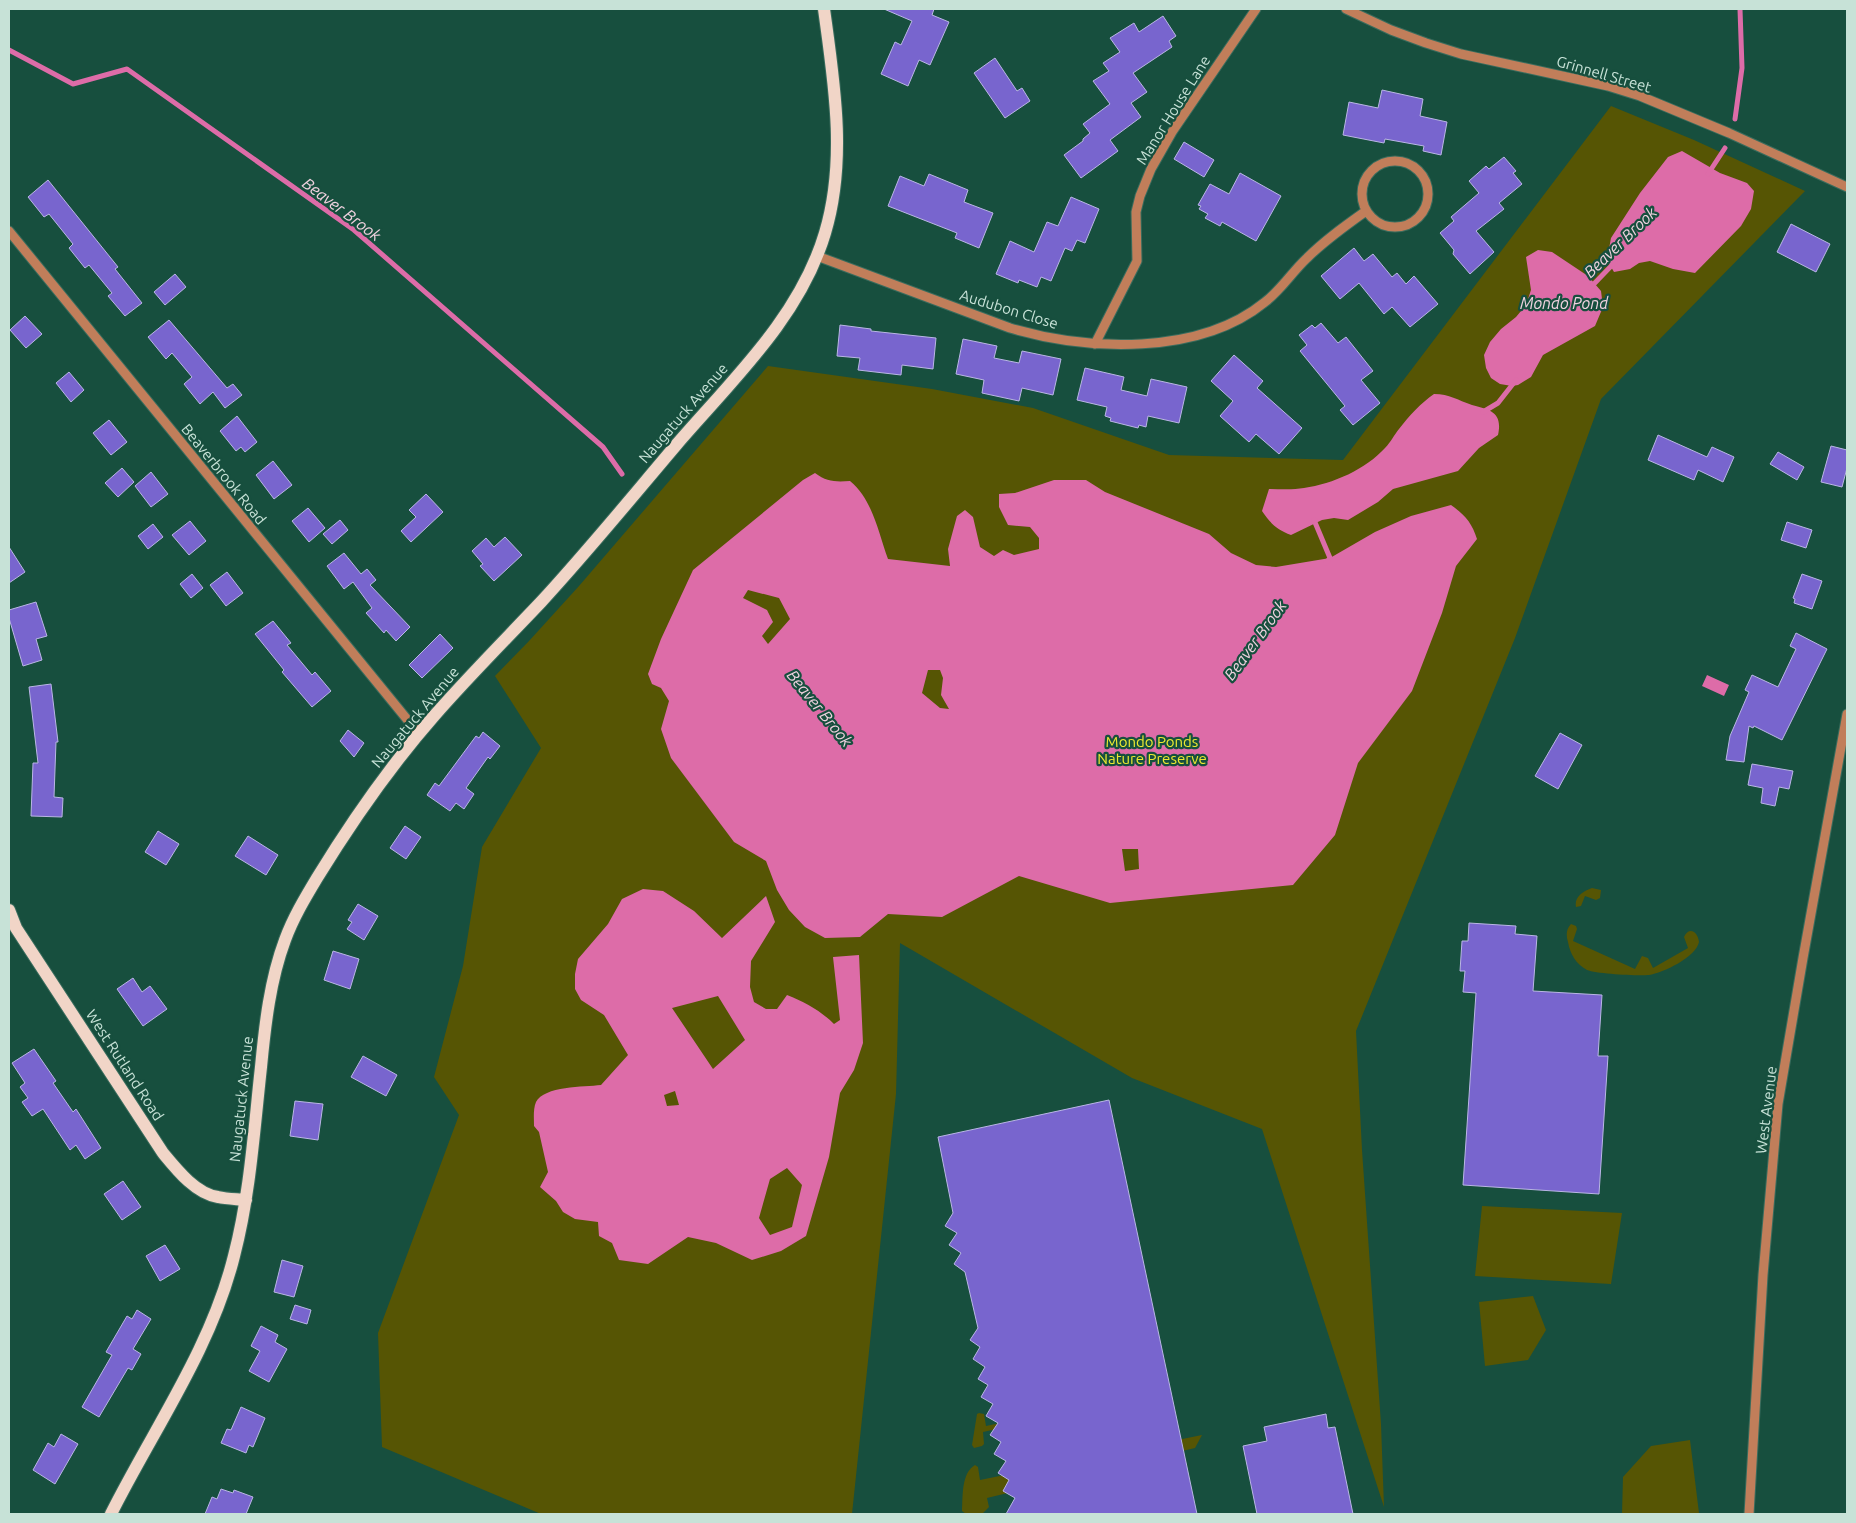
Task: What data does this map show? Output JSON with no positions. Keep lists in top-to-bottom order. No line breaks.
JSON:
{"streets":{"main road":["Naugatuck Avenue","West Rutland Road"],"street":["Grinnell Street","Manor House Lane","Audubon Close","Beaverbrook Road","West Avenue"]},"crossings":[["Manor House Lane","Audubon Close"],["Audubon Close","Naugatuck Avenue"],["Naugatuck Avenue","Beaverbrook Road"],["Naugatuck Avenue","West Rutland Road"]],"water":["Beaver Brook","Mondo Pond"],"parks":["Mondo Ponds Nature Preserve"]}
